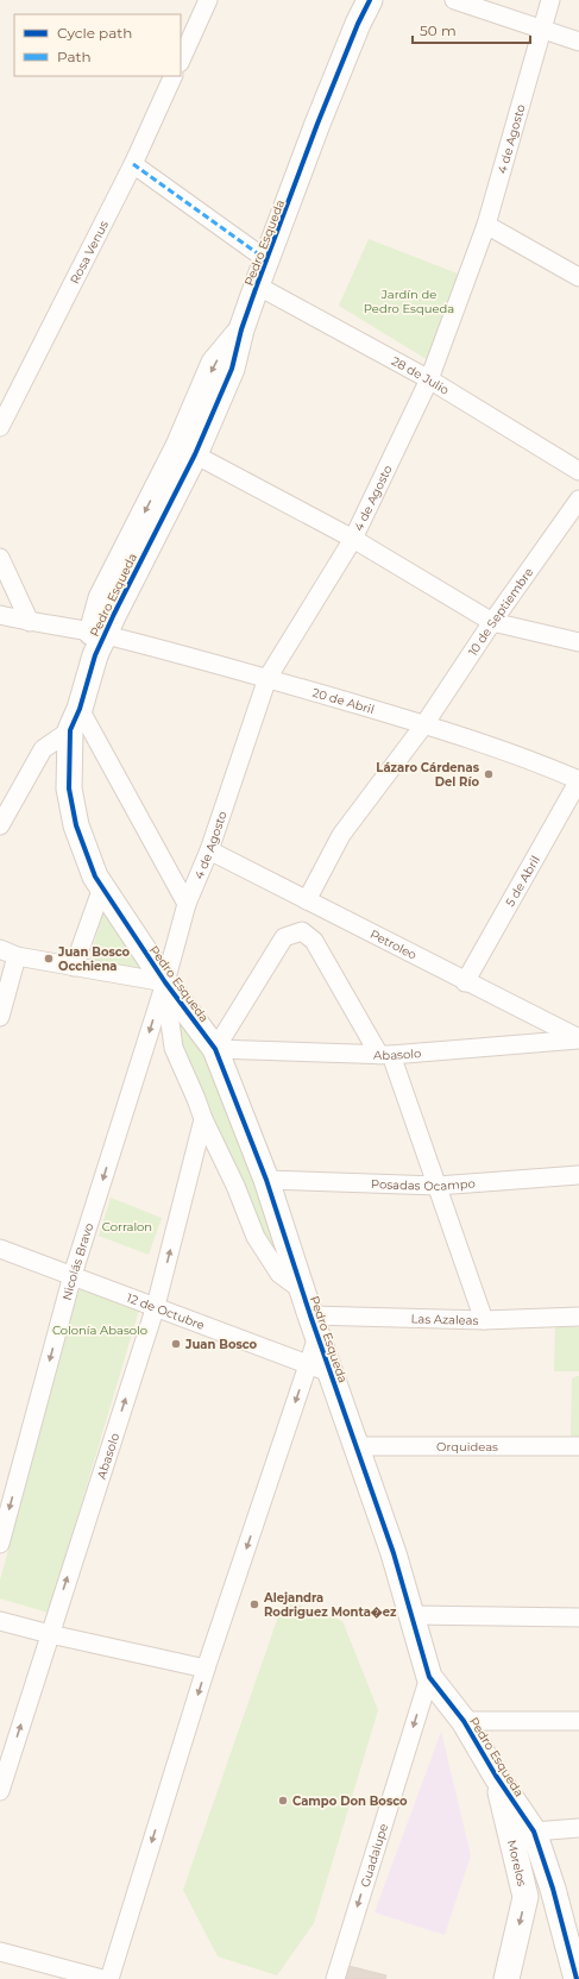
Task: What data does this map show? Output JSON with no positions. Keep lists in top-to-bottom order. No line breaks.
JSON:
{"streets":{"street":["4 de Agosto","Pedro Esqueda","Rosa Venus","28 de Julio","10 de Septiembre","20 de Abril","5 de Abril","Petroleo","Abasolo","Posadas Ocampo","Nicolás Bravo","12 de Octubre","Las Azaleas","Orquideas","Guadalupe","Morelos"]},"crossings":[["4 de Agosto","Pedro Esqueda"],["4 de Agosto","28 de Julio"],["4 de Agosto","20 de Abril"],["4 de Agosto","Petroleo"],["4 de Agosto","Nicolás Bravo"],["Pedro Esqueda","28 de Julio"],["Pedro Esqueda","20 de Abril"],["Pedro Esqueda","Abasolo"],["Pedro Esqueda","Posadas Ocampo"],["Pedro Esqueda","Nicolás Bravo"],["Pedro Esqueda","12 de Octubre"],["Pedro Esqueda","Las Azaleas"],["Pedro Esqueda","Orquideas"],["Pedro Esqueda","Guadalupe"],["Pedro Esqueda","Morelos"],["10 de Septiembre","20 de Abril"],["10 de Septiembre","Petroleo"],["20 de Abril","5 de Abril"],["5 de Abril","Petroleo"],["Petroleo","Abasolo"],["Abasolo","12 de Octubre"],["Nicolás Bravo","12 de Octubre"]],"one_way":["Nicolás Bravo","Guadalupe","Morelos"],"parks":["Jardín de Pedro Esqueda","Corralon","Colonía Abasolo"],"places":["Lázaro Cárdenas Del Río","Juan Bosco Occhiena","Juan Bosco","Alejandra Rodriguez Monta�ez","Campo Don Bosco"],"legend":["Cycle path","Path"],"scale_bar":"50 m"}
